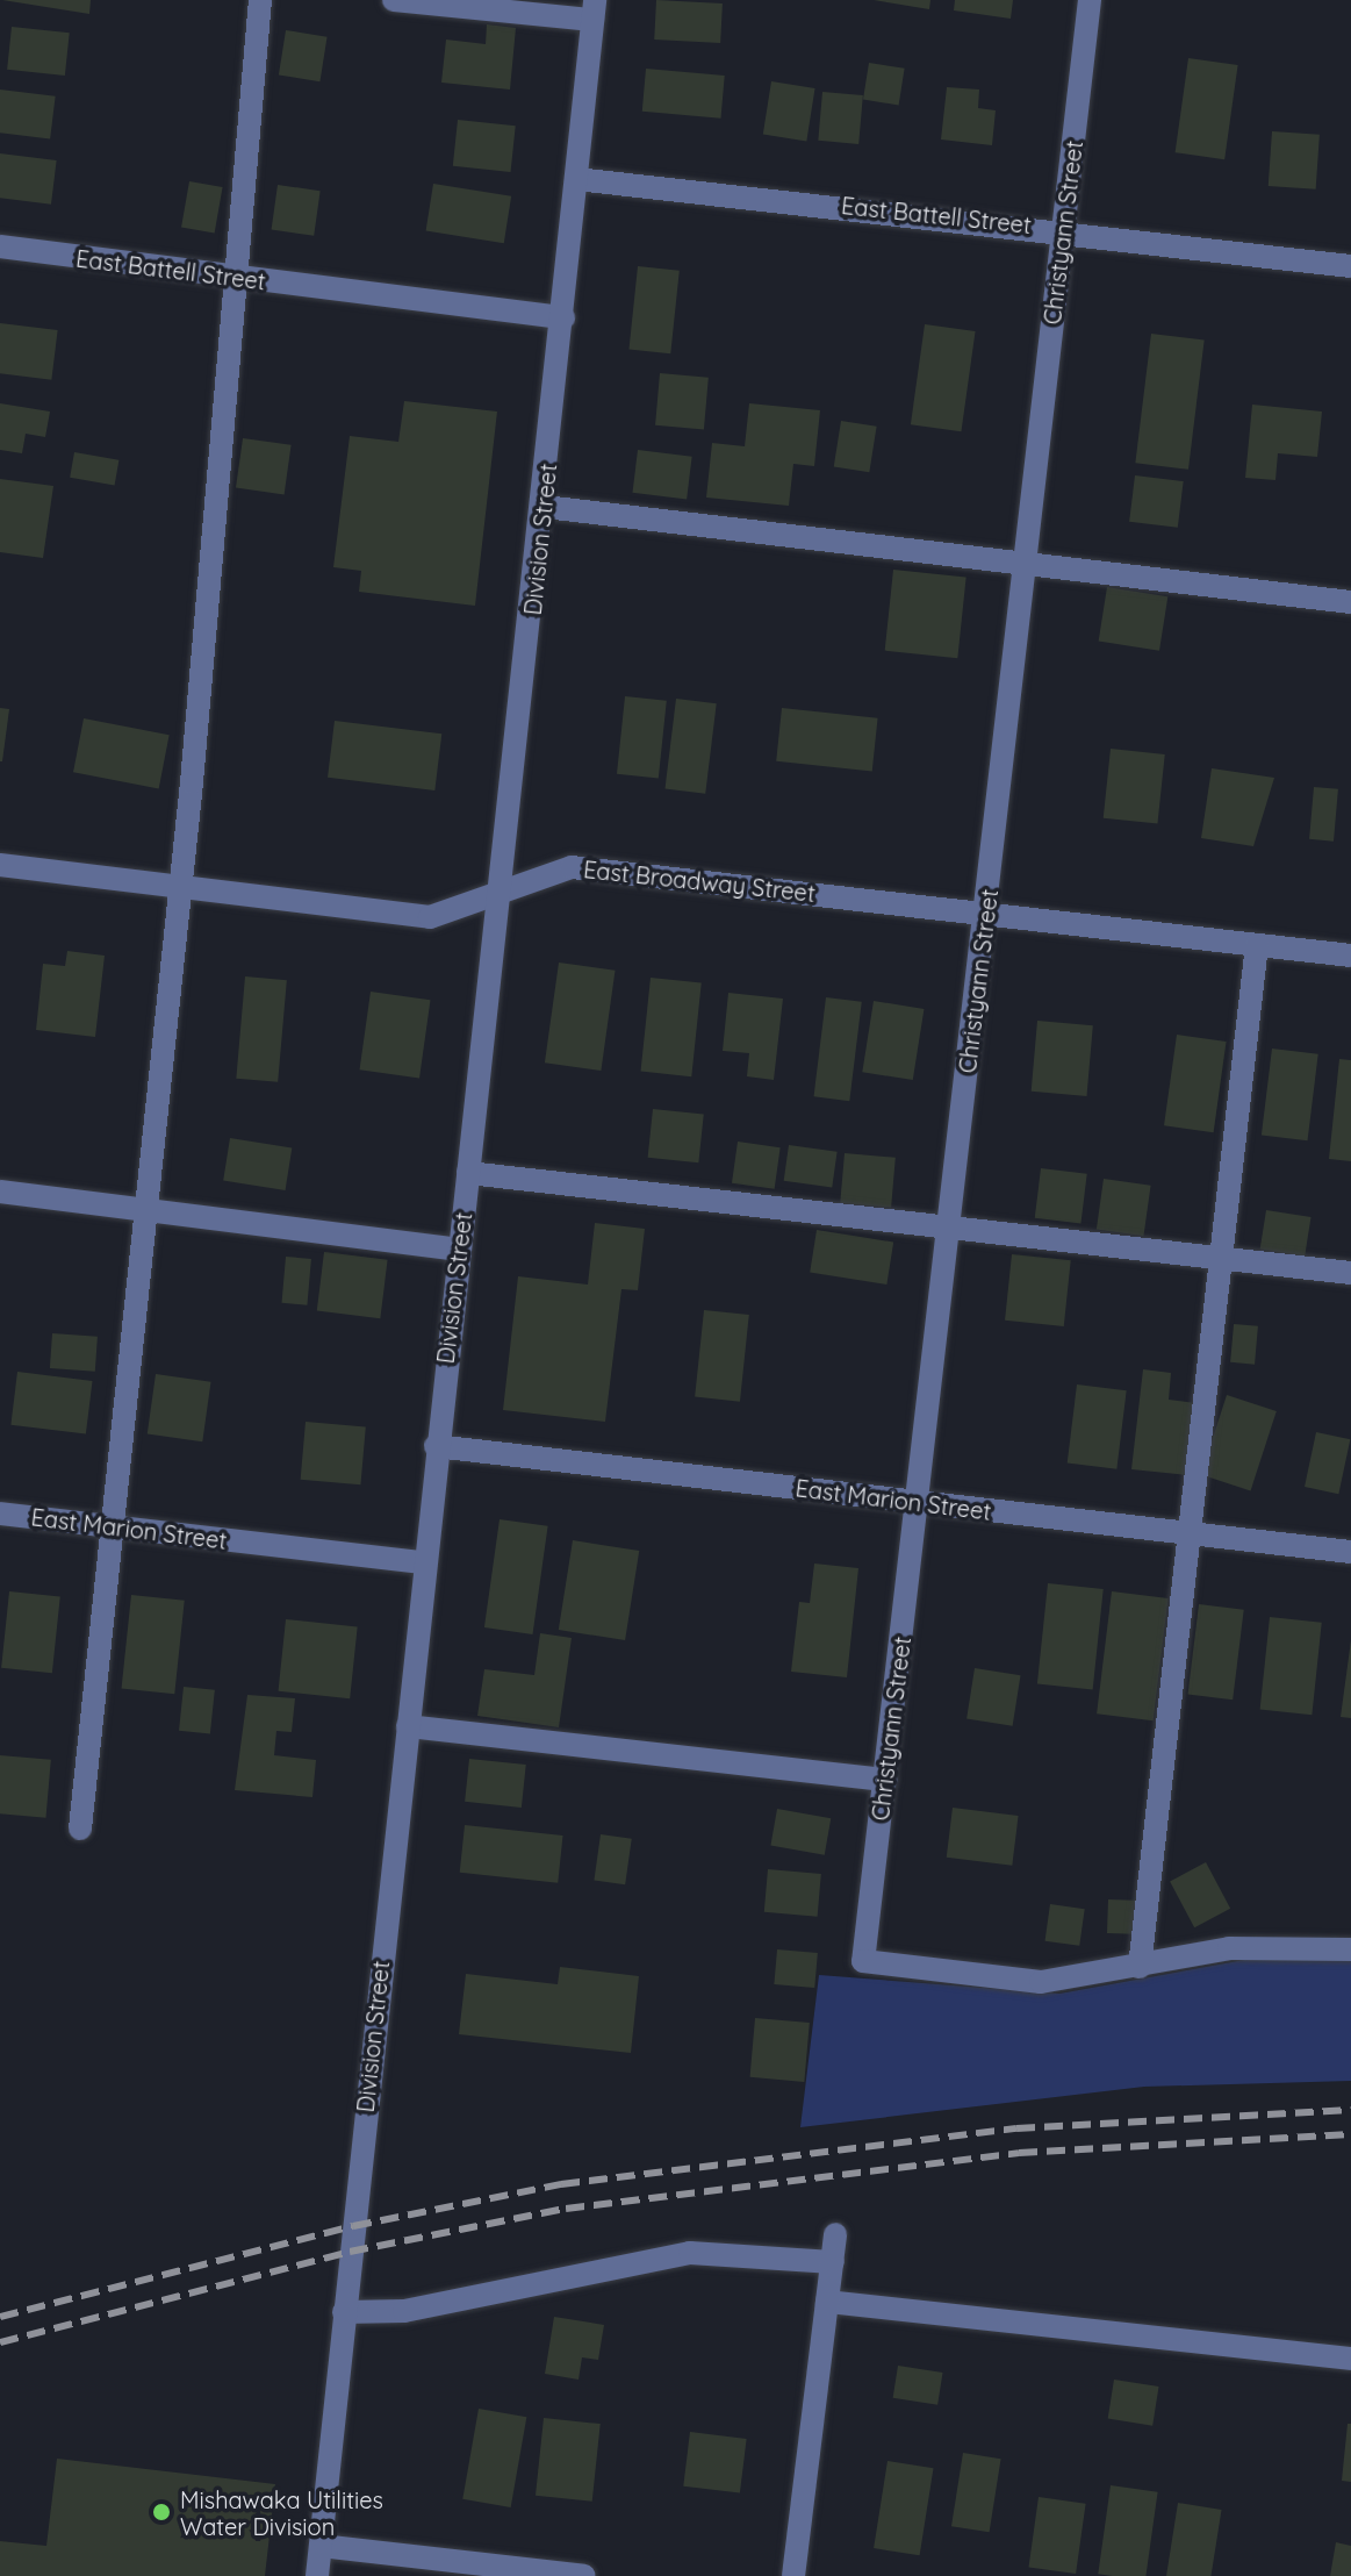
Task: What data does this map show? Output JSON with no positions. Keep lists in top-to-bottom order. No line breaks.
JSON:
{"streets":{"street":["East Battell Street","Christyann Street","Division Street","East Broadway Street","East Marion Street"]},"crossings":[["East Battell Street","Christyann Street"],["East Battell Street","Division Street"],["Christyann Street","East Broadway Street"],["Christyann Street","East Marion Street"],["Division Street","East Broadway Street"],["Division Street","East Marion Street"]],"places":["Mishawaka Utilities Water Division"]}
